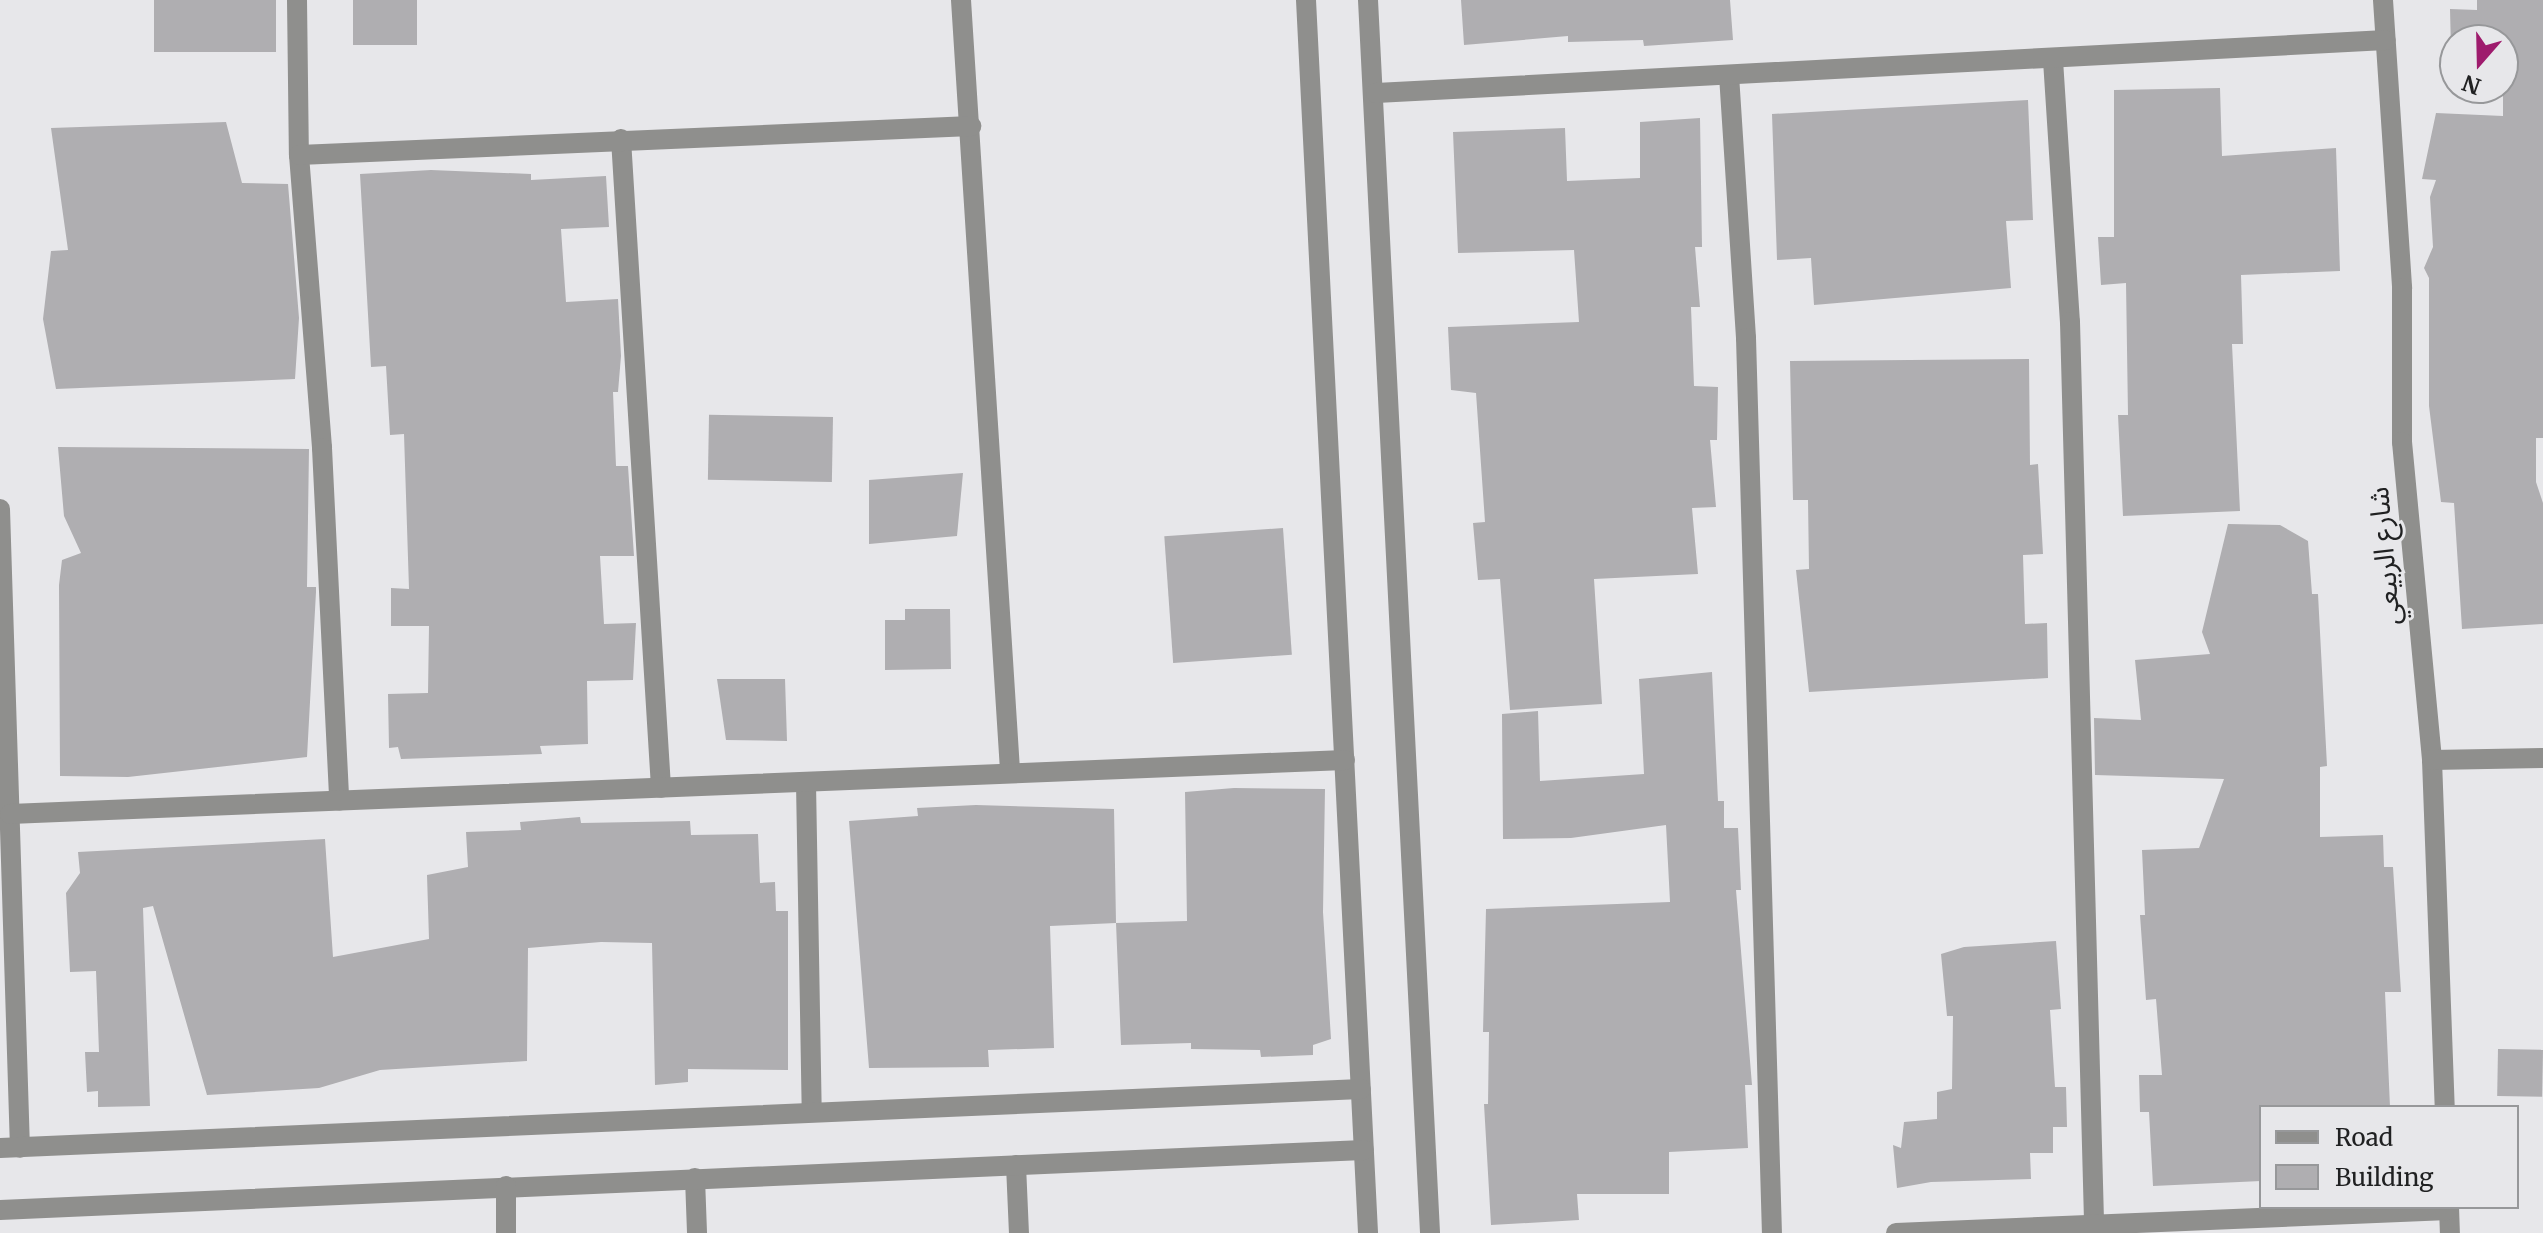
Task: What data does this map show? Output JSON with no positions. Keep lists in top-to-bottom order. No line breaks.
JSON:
{"streets":{"street":["شارع الربيعي"]},"legend":["Road","Building"],"north":"bottom"}
